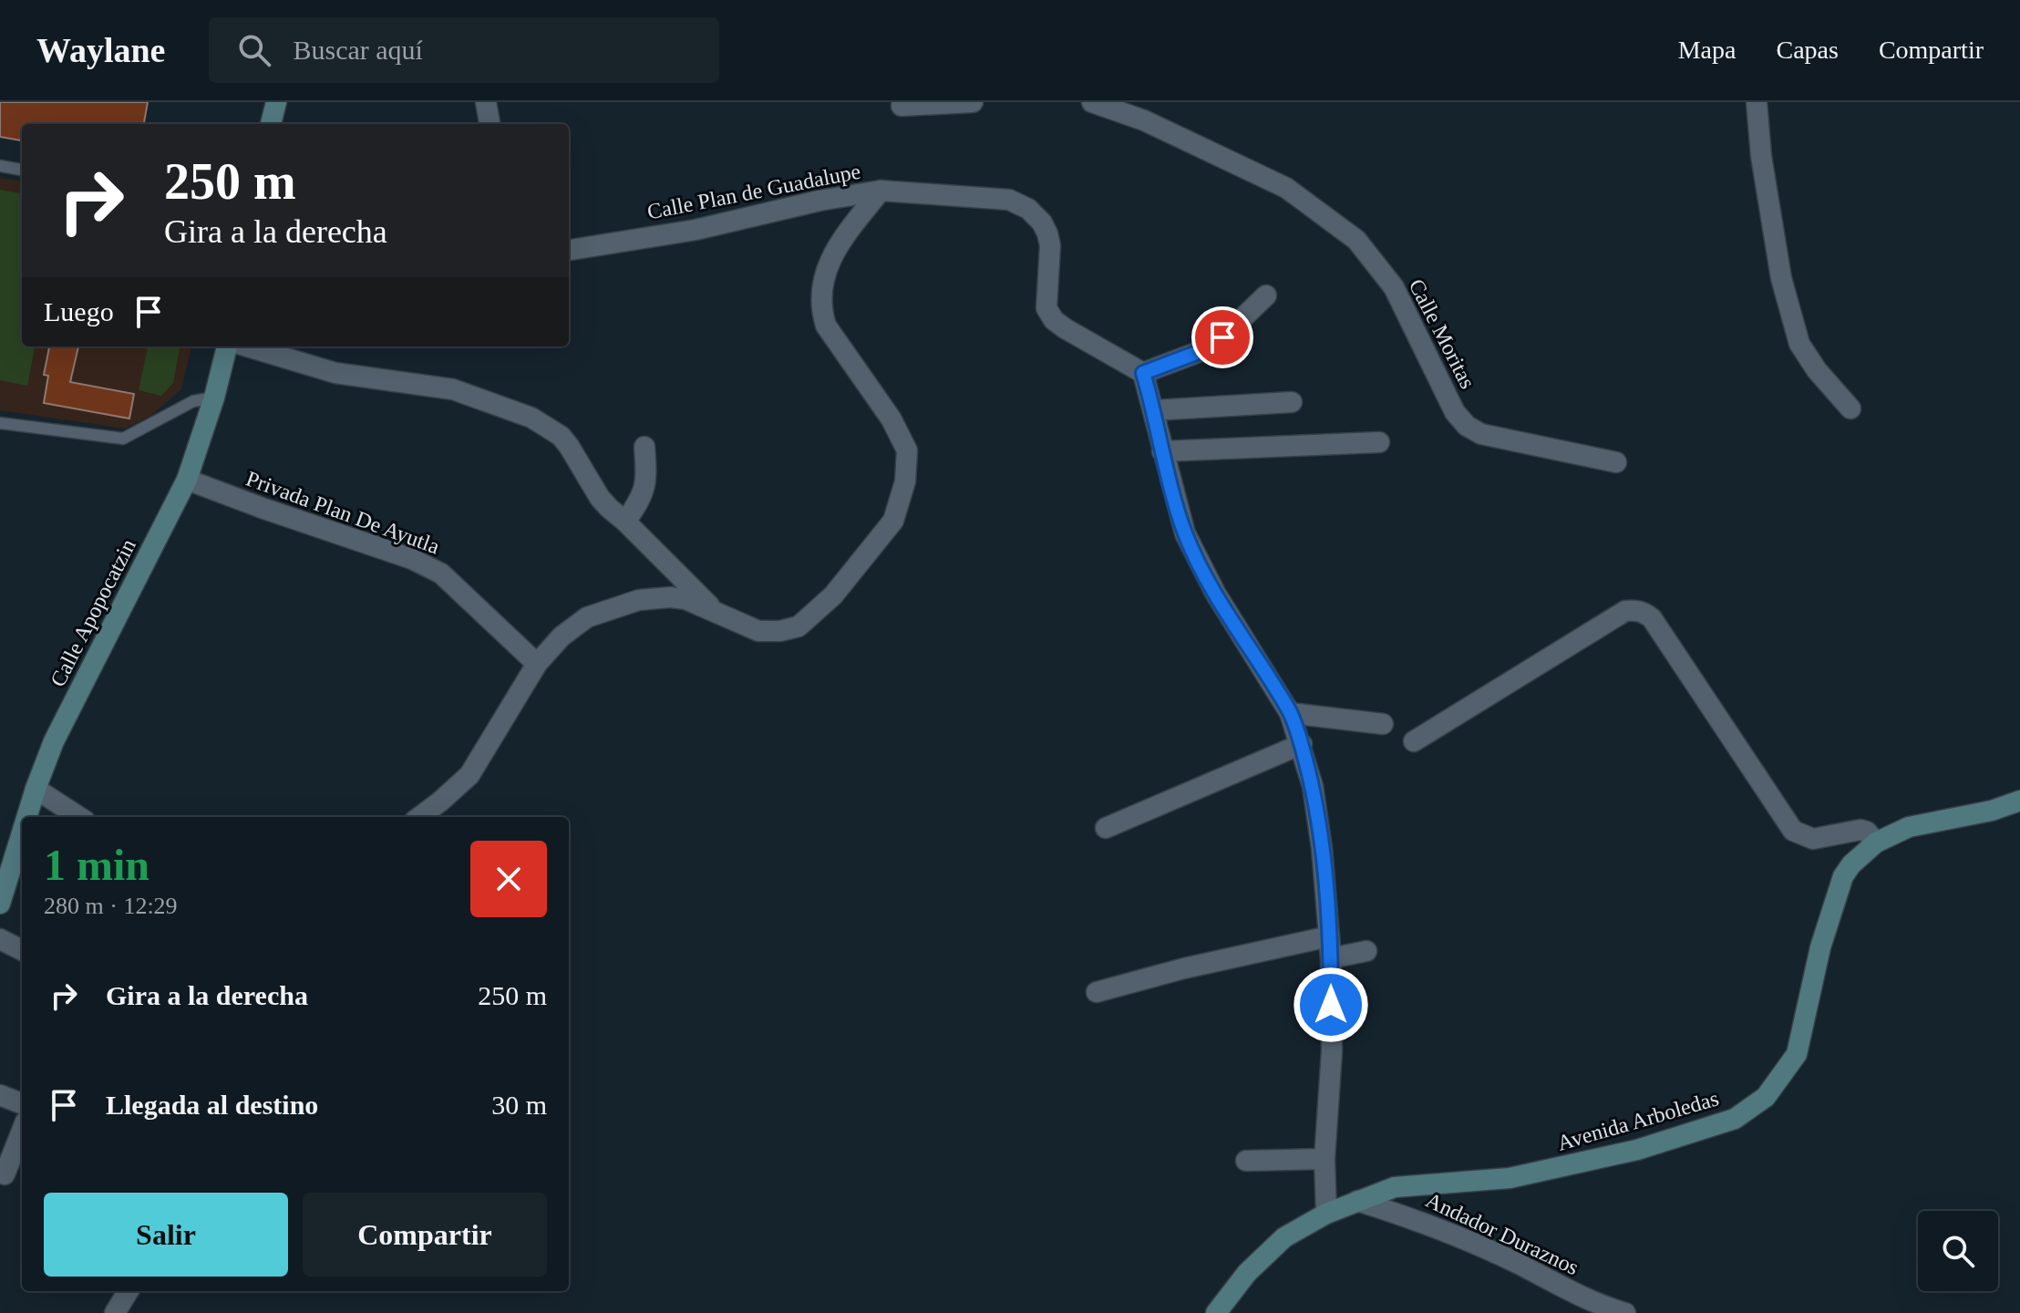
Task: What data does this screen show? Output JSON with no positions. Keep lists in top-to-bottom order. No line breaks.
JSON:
{"streets":{"main road":["Calle Apopocatzin","Avenida Arboledas"],"street":["Calle Plan de Guadalupe","Calle Moritas","Privada Plan De Ayutla","Andador Duraznos"]},"crossings":[["Privada Plan De Ayutla","Calle Apopocatzin"],["Avenida Arboledas","Andador Duraznos"]],"page":{"header":"Waylane","search":"Buscar aquí","nav":["Mapa","Capas","Compartir"],"turn":["250 m","Gira a la derecha"],"then":"Luego","heading":["1 min","280 m · 12:29"],"list":[{"name":"Gira a la derecha","value":"250 m"},{"name":"Llegada al destino","value":"30 m"}],"buttons":["Salir","Compartir"]}}
